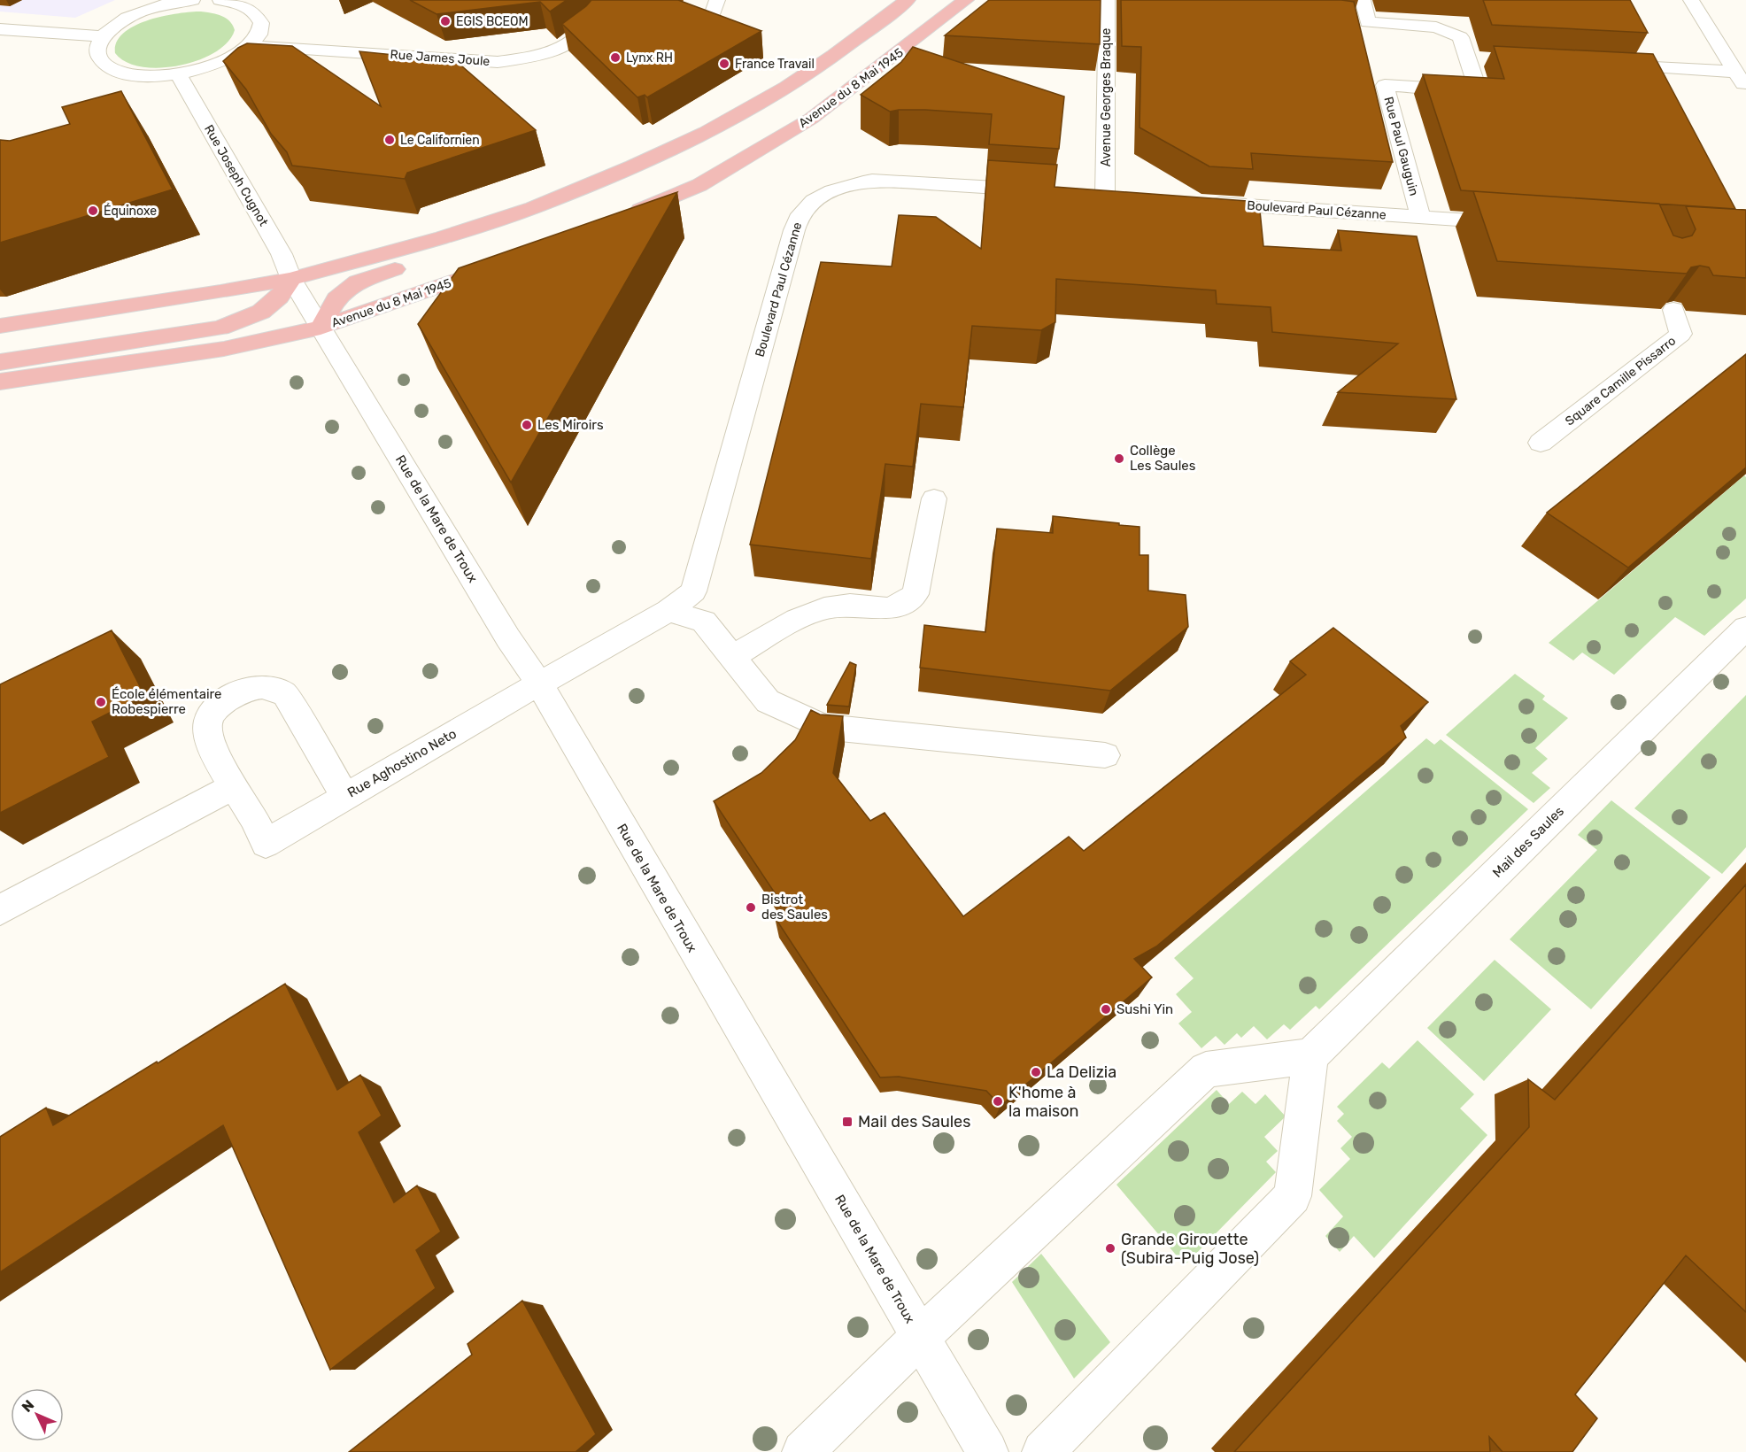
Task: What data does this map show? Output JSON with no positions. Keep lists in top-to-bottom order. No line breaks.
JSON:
{"streets":{"main road":["Avenue du 8 Mai 1945"],"street":["Rue James Joule","Avenue Georges Braque","Rue Paul Gauguin","Rue Joseph Cugnot","Boulevard Paul Cézanne","Square Camille Pissarro","Rue de la Mare de Troux","Rue Aghostino Neto","Mail des Saules"]},"crossings":[["Avenue du 8 Mai 1945","Rue Joseph Cugnot"],["Avenue du 8 Mai 1945","Rue de la Mare de Troux"],["Rue Paul Gauguin","Boulevard Paul Cézanne"],["Rue Joseph Cugnot","Rue de la Mare de Troux"],["Boulevard Paul Cézanne","Rue de la Mare de Troux"],["Boulevard Paul Cézanne","Rue Aghostino Neto"],["Rue de la Mare de Troux","Rue Aghostino Neto"]],"places":{"other":["EGIS BCEOM","Lynx RH","France Travail","Le Californien","Équinoxe","Les Miroirs","Collège Les Saules","École élémentaire Robespierre","Bistrot des Saules","Sushi Yin","La Delizia","K'home à la maison","Grande Girouette (Subira-Puig Jose)"],"transit":["Mail des Saules"]},"north":"top left"}
